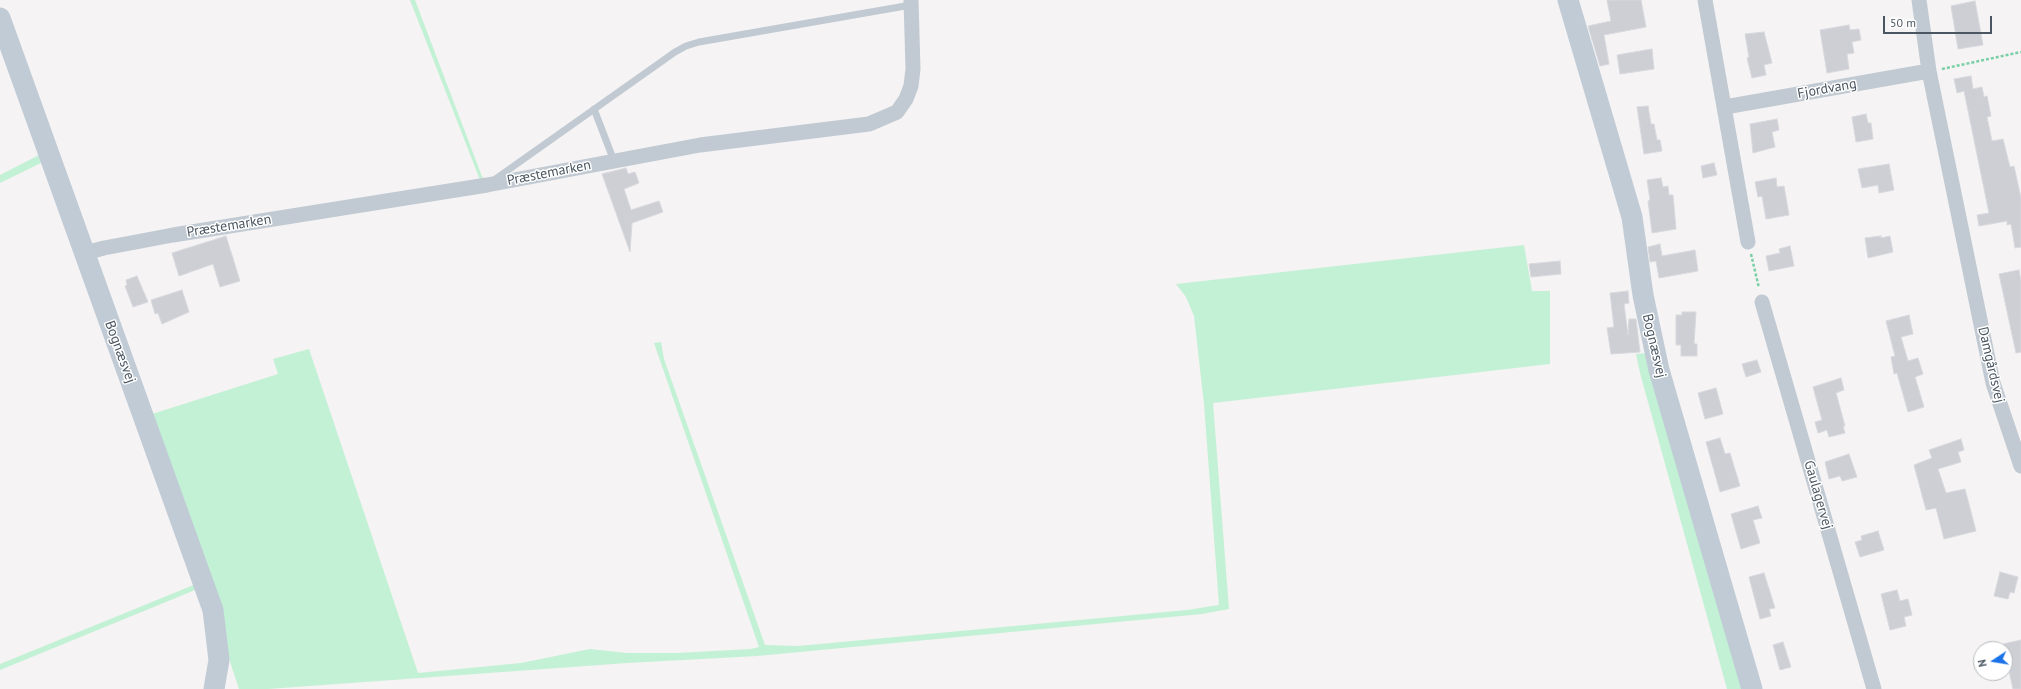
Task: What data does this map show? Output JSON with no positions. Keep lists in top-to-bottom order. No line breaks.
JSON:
{"streets":{"street":["Fjordvang","Præstemarken","Bognæsvej","Damgårdsvej","Gaulagervej"]},"crossings":[["Fjordvang","Damgårdsvej"],["Præstemarken","Bognæsvej"]],"scale_bar":"50 m","north":"left"}
